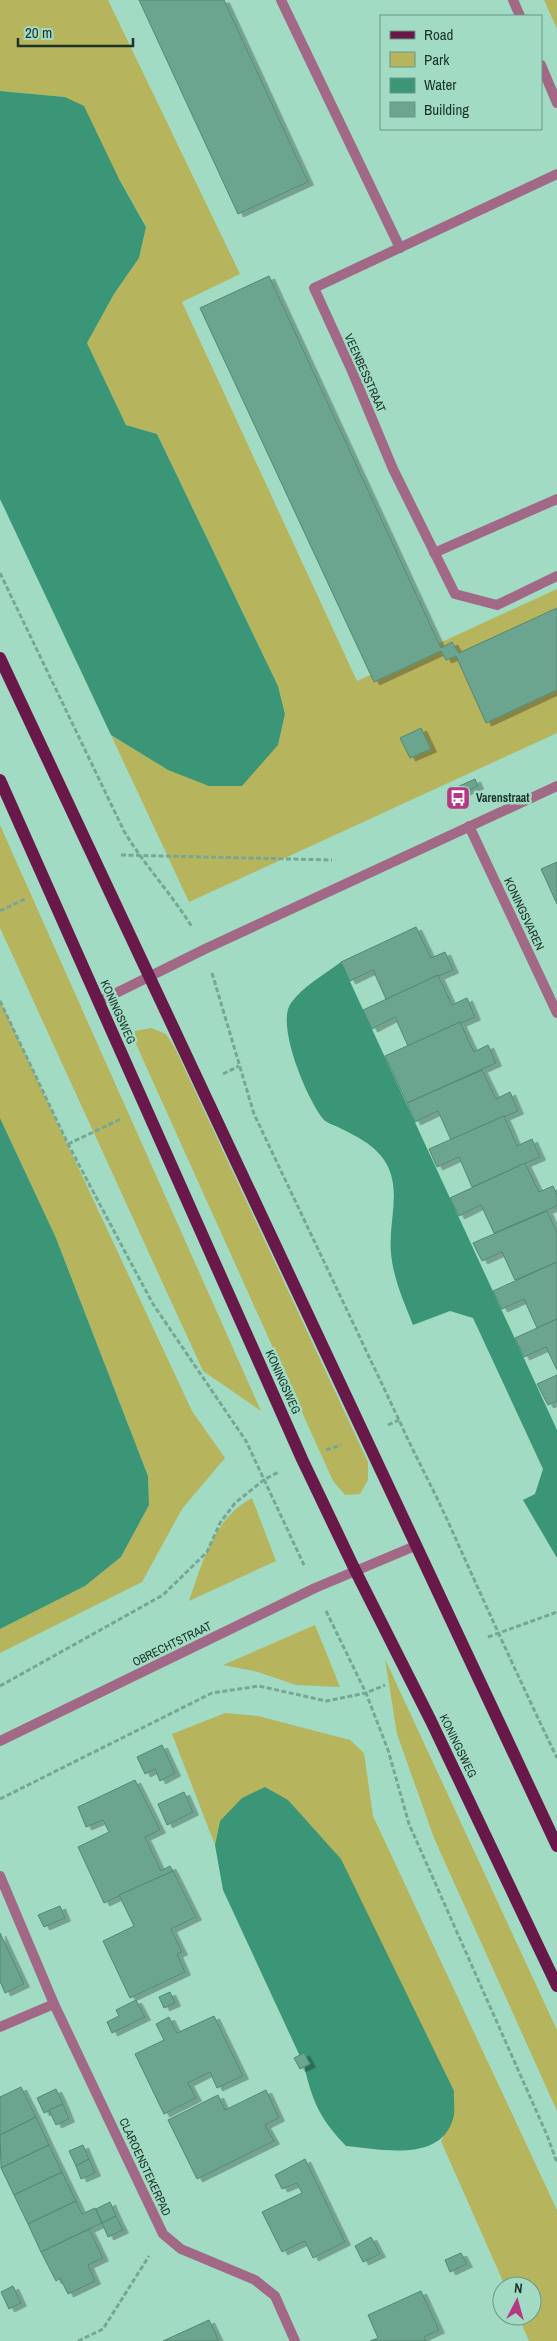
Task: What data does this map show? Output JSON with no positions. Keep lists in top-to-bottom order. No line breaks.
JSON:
{"streets":{"main road":["KONINGSWEG"],"street":["VEENBESSTRAAT","KONINGSVAREN","OBRECHTSTRAAT","CLAROENSTEKERPAD"]},"crossings":[["KONINGSWEG","OBRECHTSTRAAT"]],"places":{"bus stop":["Varenstraat"]},"legend":["Road","Park","Water","Building"],"scale_bar":"20 m","north":"top"}
